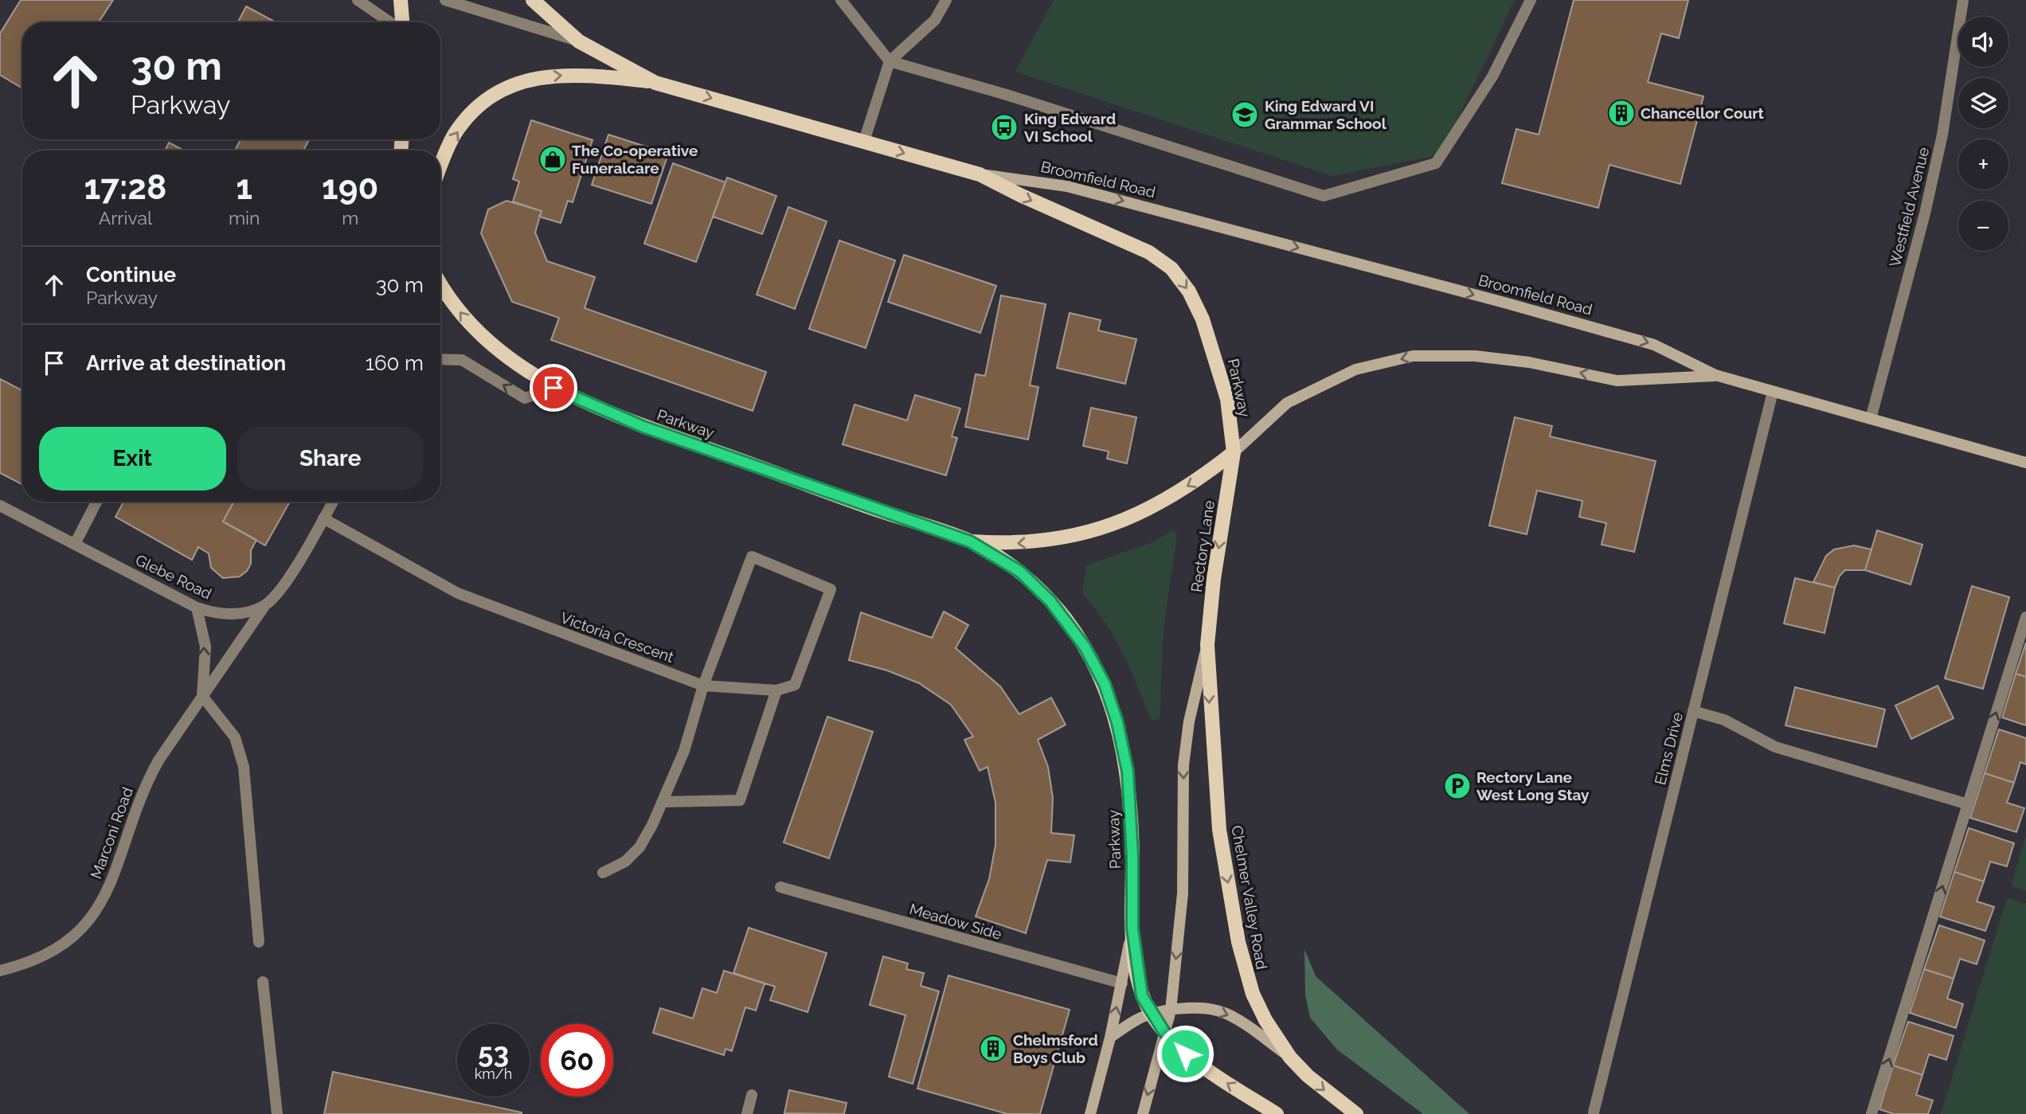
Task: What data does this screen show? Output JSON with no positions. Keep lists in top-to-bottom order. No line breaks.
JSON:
{"streets":{"main road":["Broomfield Road","Parkway","Rectory Lane","Chelmer Valley Road"],"street":["Westfield Avenue","Glebe Road","Victoria Crescent","Elms Drive","Marconi Road","Meadow Side"]},"crossings":[["Broomfield Road","Westfield Avenue"],["Broomfield Road","Parkway"],["Broomfield Road","Rectory Lane"],["Broomfield Road","Elms Drive"],["Parkway","Rectory Lane"],["Rectory Lane","Chelmer Valley Road"],["Glebe Road","Marconi Road"]],"one_way":["Rectory Lane"],"places":{"building":["Chancellor Court","Chelmsford Boys Club"],"school or university":["King Edward VI Grammar School"],"bus stop":["King Edward VI School"],"shop":["The Co-operative Funeralcare"],"parking":["Rectory Lane West Long Stay"]},"page":{"map_buttons":["+","−"],"turn":["30 m","Parkway"],"eta":["17:28","Arrival","1","min","190","m"],"list":[{"name":"Continue","note":"Parkway","value":"30 m"},{"name":"Arrive at destination","value":"160 m"}],"buttons":["Exit","Share"],"speed":"53 km/h","limit":"60"}}
